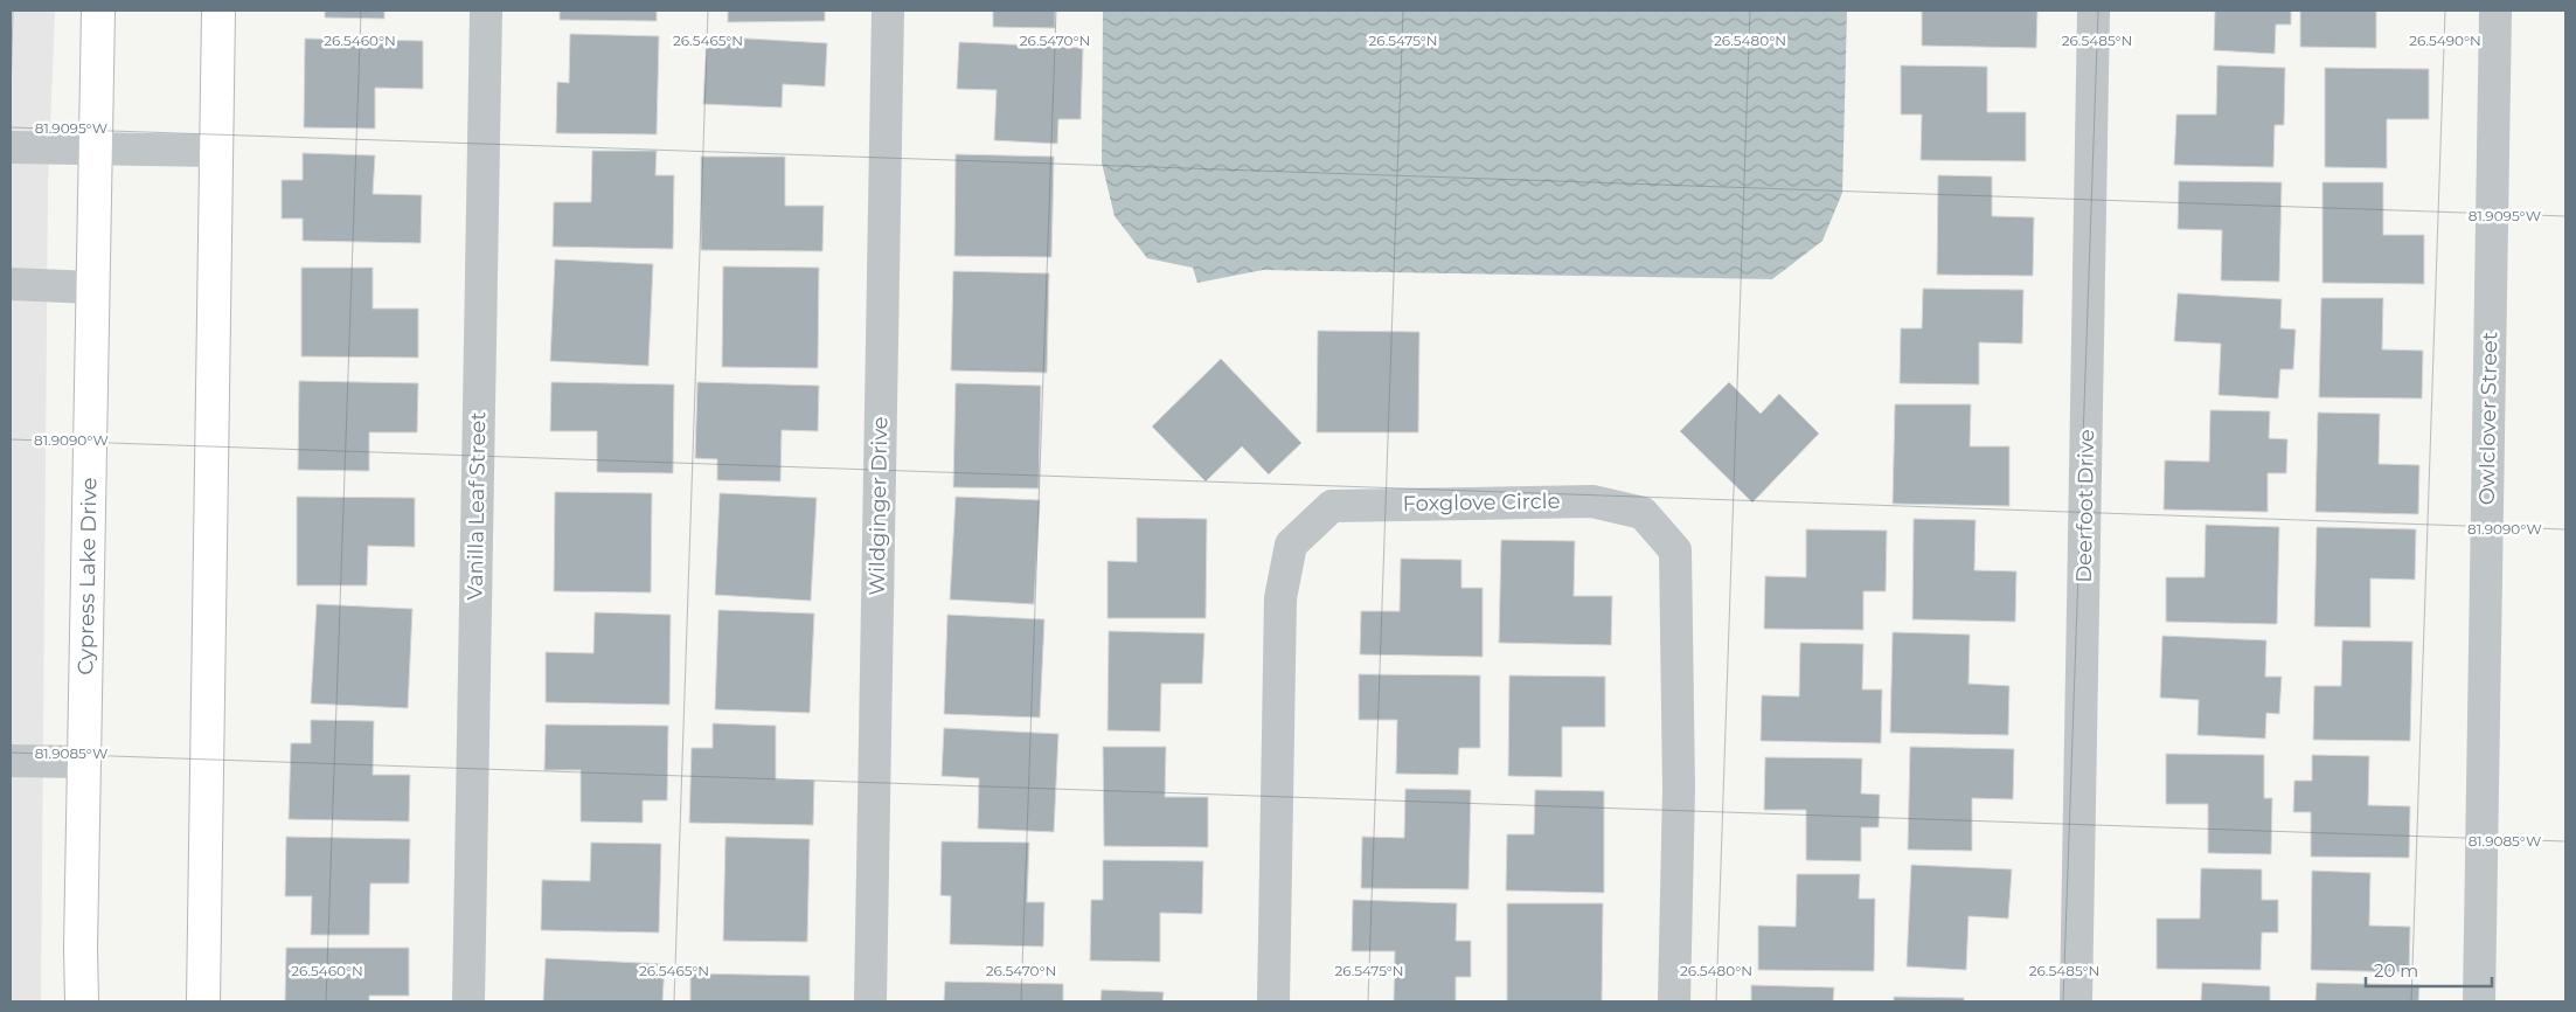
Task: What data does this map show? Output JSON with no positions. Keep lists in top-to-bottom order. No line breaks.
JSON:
{"streets":{"main road":["Cypress Lake Drive"],"street":["Owlclover Street","Foxglove Circle","Vanilla Leaf Street","Wildginger Drive","Deerfoot Drive"]},"scale_bar":"20 m","coordinates":["26.5460°N","26.5465°N","26.5470°N","26.5475°N","26.5480°N","26.5485°N","26.5490°N","81.9095°W","81.9090°W","81.9085°W"]}
